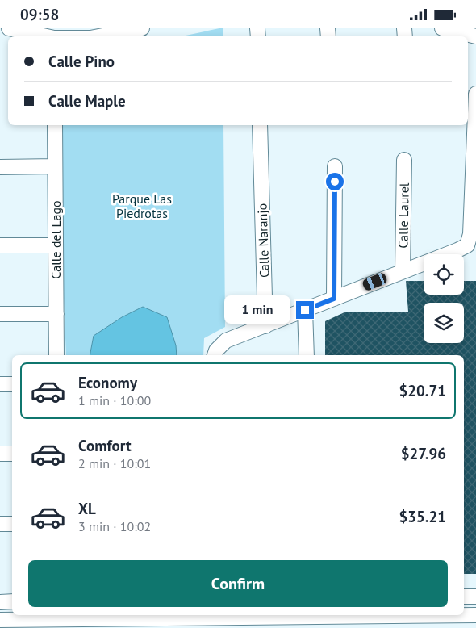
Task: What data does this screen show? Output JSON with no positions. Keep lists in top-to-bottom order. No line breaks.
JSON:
{"streets":{"street":["Calle Laurel","Calle del Lago","Calle Naranjo"]},"parks":["Parque Las Piedrotas"],"page":{"status":"09:58","banner":["Calle Pino","Calle Maple"],"bubble":"1 min","list":[{"name":"Economy","note":"1 min · 10:00","value":"$20.71"},{"name":"Comfort","note":"2 min · 10:01","value":"$27.96"},{"name":"XL","note":"3 min · 10:02","value":"$35.21"}],"buttons":"Confirm"}}
